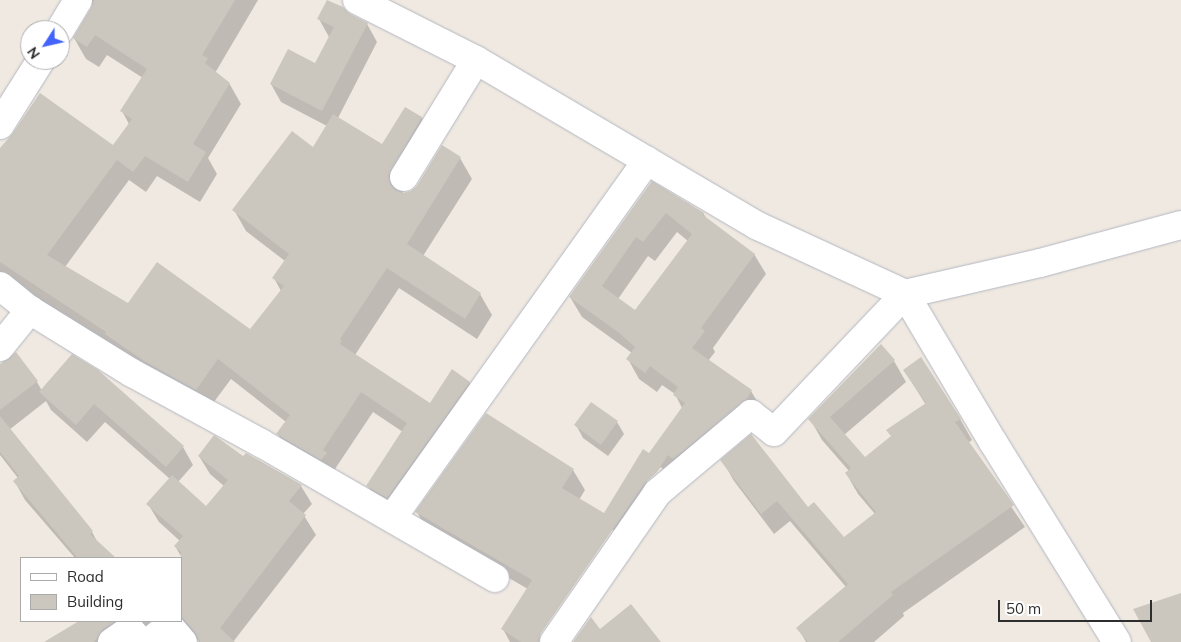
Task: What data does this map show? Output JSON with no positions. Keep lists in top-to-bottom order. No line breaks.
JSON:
{"legend":["Road","Building"],"scale_bar":"50 m","north":"bottom left"}
